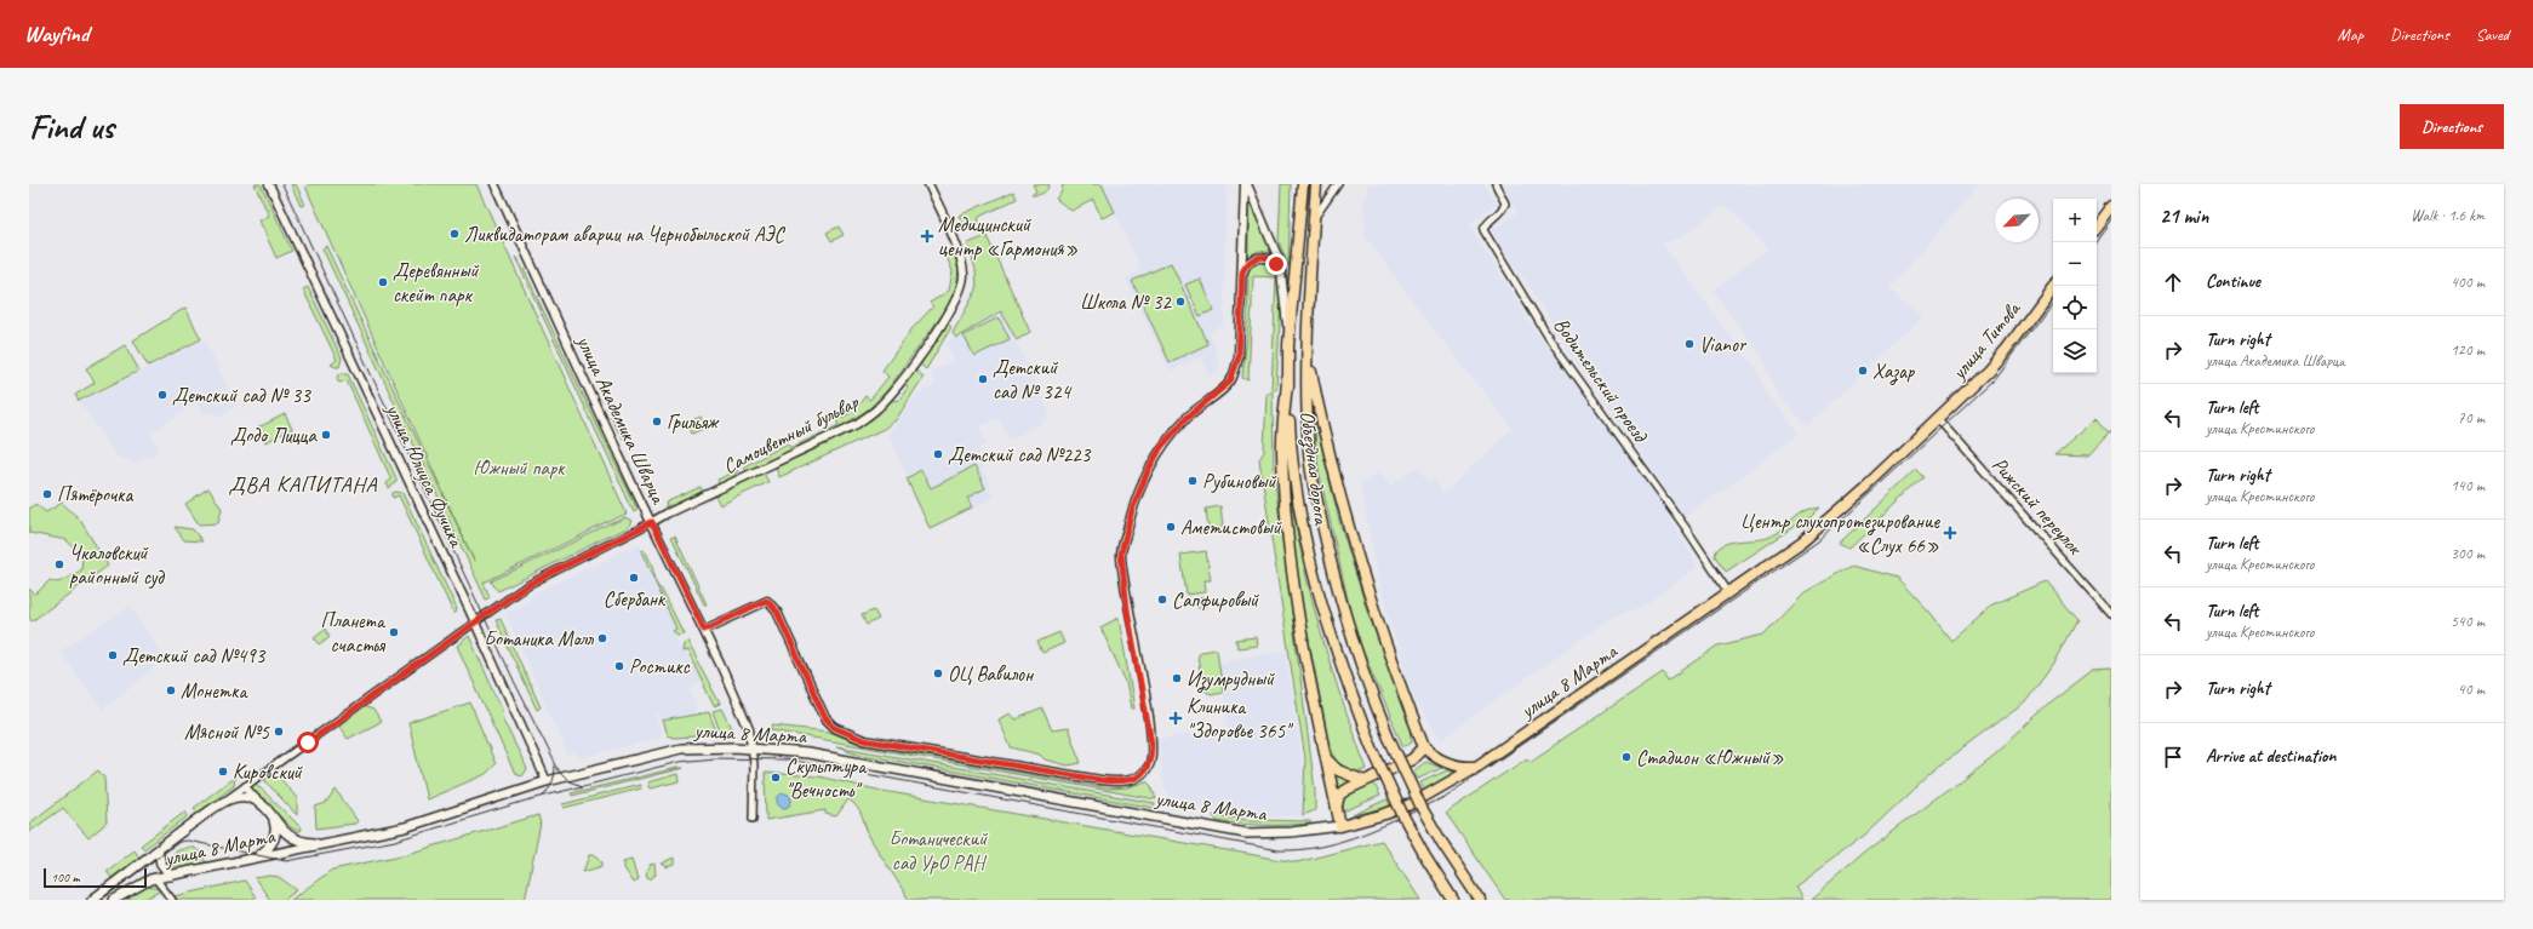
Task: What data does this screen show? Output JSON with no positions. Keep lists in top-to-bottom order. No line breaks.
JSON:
{"streets":{"main road":["улица Титова","Объездная дорога","улица 8 Марта"],"street":["Водительский проезд","улица Академика Шварца","Самоцветный бульвар","улица Юлиуса Фучика","Рижский переулок"]},"crossings":[["улица Титова","Рижский переулок"],["улица Титова","улица 8 Марта"],["Водительский проезд","улица 8 Марта"],["улица Академика Шварца","Самоцветный бульвар"],["улица Академика Шварца","улица 8 Марта"],["Самоцветный бульвар","улица 8 Марта"],["улица Юлиуса Фучика","улица 8 Марта"],["Рижский переулок","улица 8 Марта"]],"districts":["ДВА КАПИТАНА"],"parks":["Южный парк","Ботанический сад УрО РАН"],"places":{"other":["Ликвидаторам аварии на Чернобыльской АЭС","Деревянный скейт парк","Школа № 32","Vianor","Хазар","Детский сад № 324","Детский сад № 33","Грильяж","Додо Пицца","Детский сад №223","Рубиновый","Пятёрочка","Аметистовый","Чкаловский районный суд","Сбербанк","Сапфировый","Планета счастья","Ботаника Молл","Детский сад №493","Ростикс","ОЦ Вавилон","Изумрудный","Монетка","Мясной №5","Стадион «Южный»","Кировский","Скульптура \"Вечность\""],"health":["Медицинский центр «Гармония»","Центр слухопротезирование «Слух 66»","Клиника \"Здоровье 365\""]},"scale_bar":"100 m","north":"bottom left","page":{"header":"Wayfind","nav":["Map","Directions","Saved"],"buttons":"Directions","title":"Find us","heading":["21 min","Walk · 1.6 km"],"map_buttons":["+","−"],"list":[["Continue","400 m"],["Turn right","улица Академика Шварца","120 m"],["Turn left","улица Крестинского","70 m"],["Turn right","улица Крестинского","140 m"],["Turn left","улица Крестинского","300 m"],["Turn left","улица Крестинского","540 m"],["Turn right","40 m"],"Arrive at destination"],"scale":"100 m"}}
